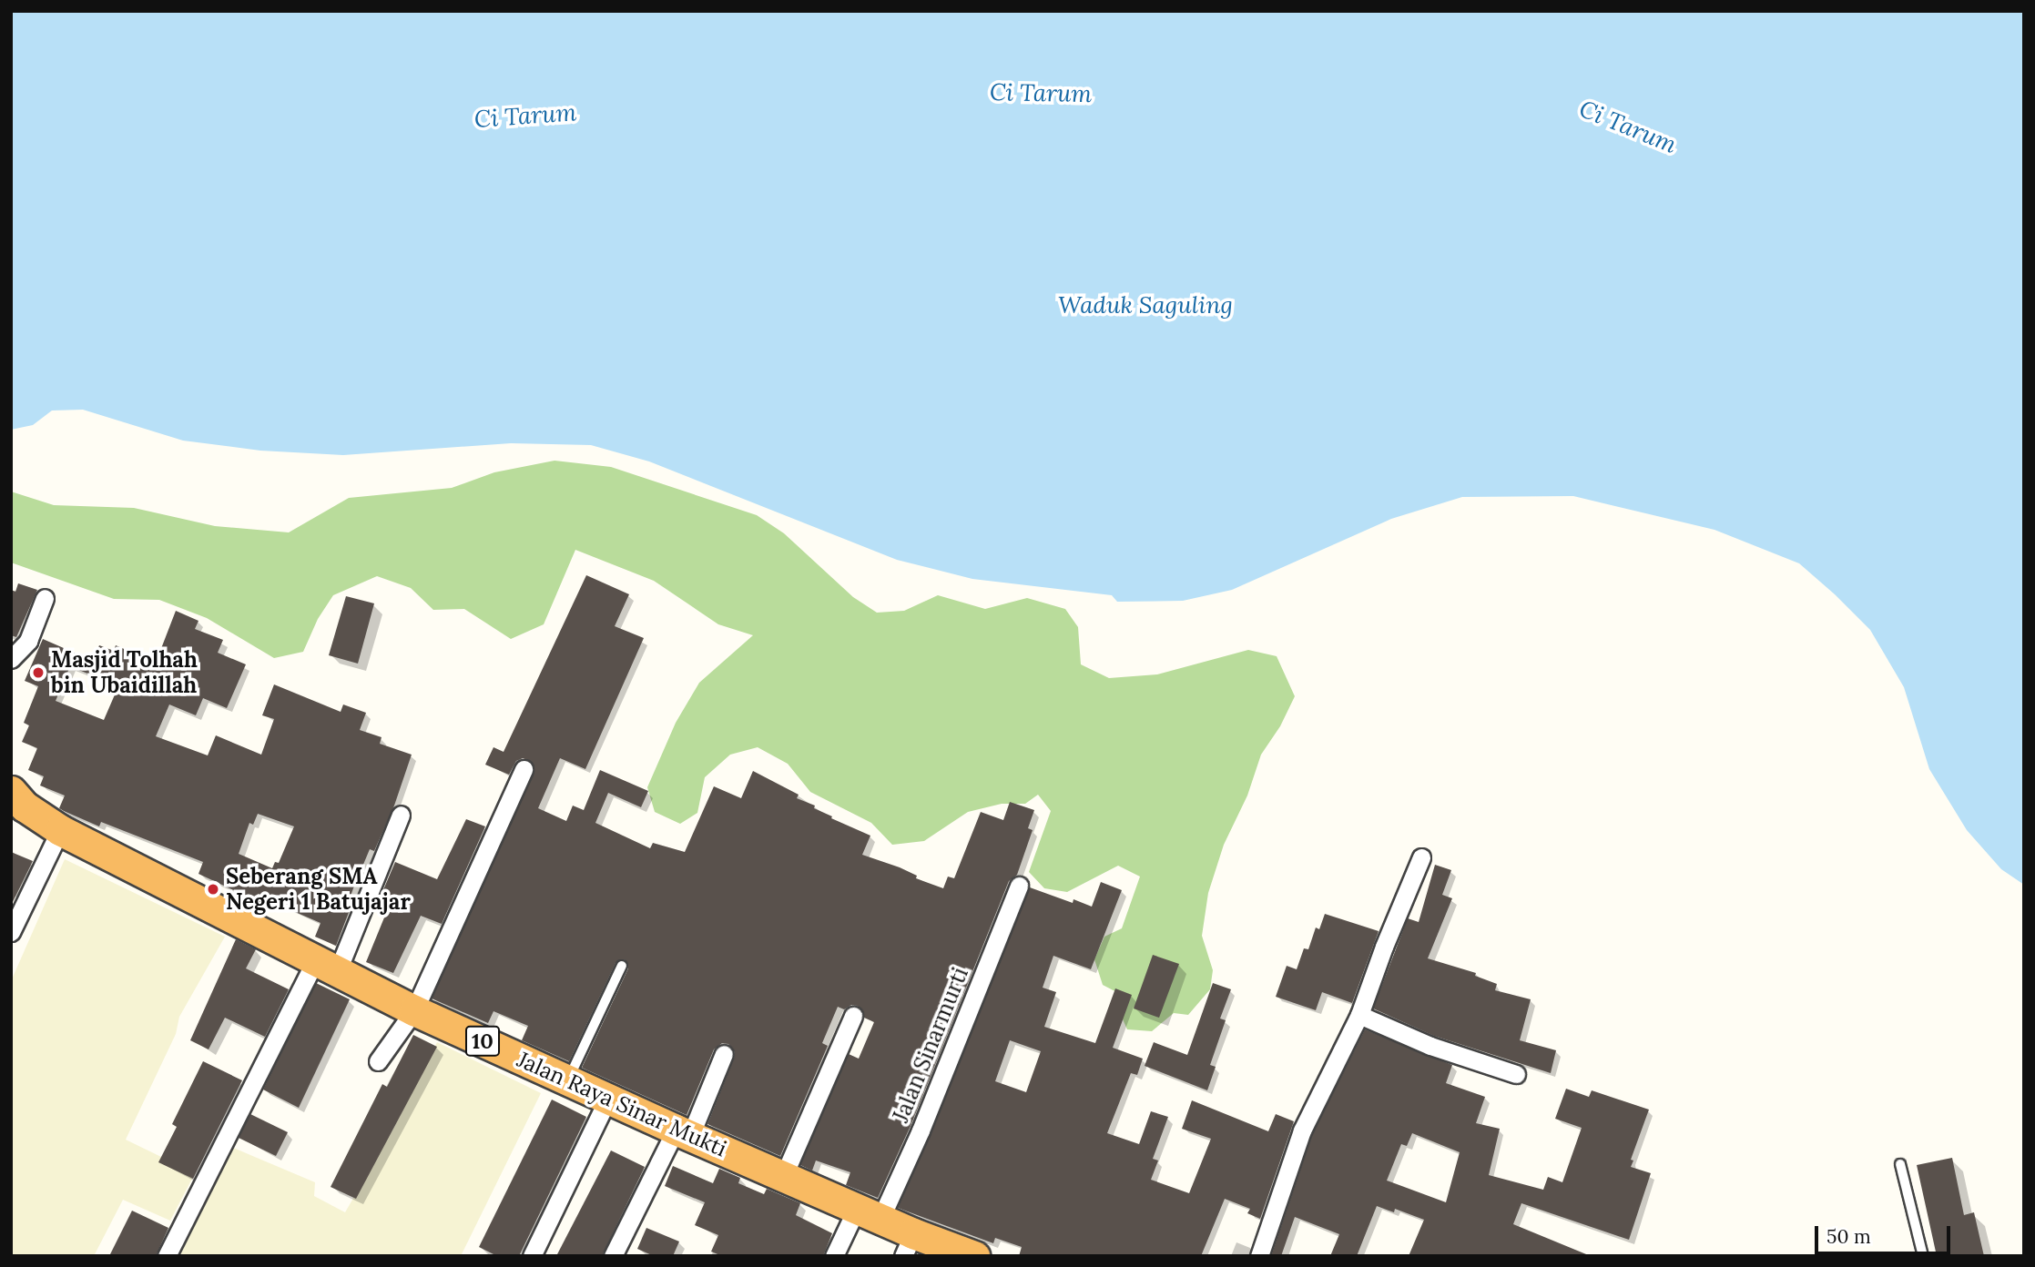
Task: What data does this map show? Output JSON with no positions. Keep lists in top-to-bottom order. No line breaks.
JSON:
{"streets":{"highway":["10","Jalan Raya Sinar Mukti"],"street":["Jalan Sinarmurti"]},"crossings":[["Jalan Sinarmurti","Jalan Raya Sinar Mukti"]],"water":["Ci Tarum","Waduk Saguling"],"places":["Masjid Tolhah bin Ubaidillah","Seberang SMA Negeri 1 Batujajar"],"scale_bar":"50 m"}
